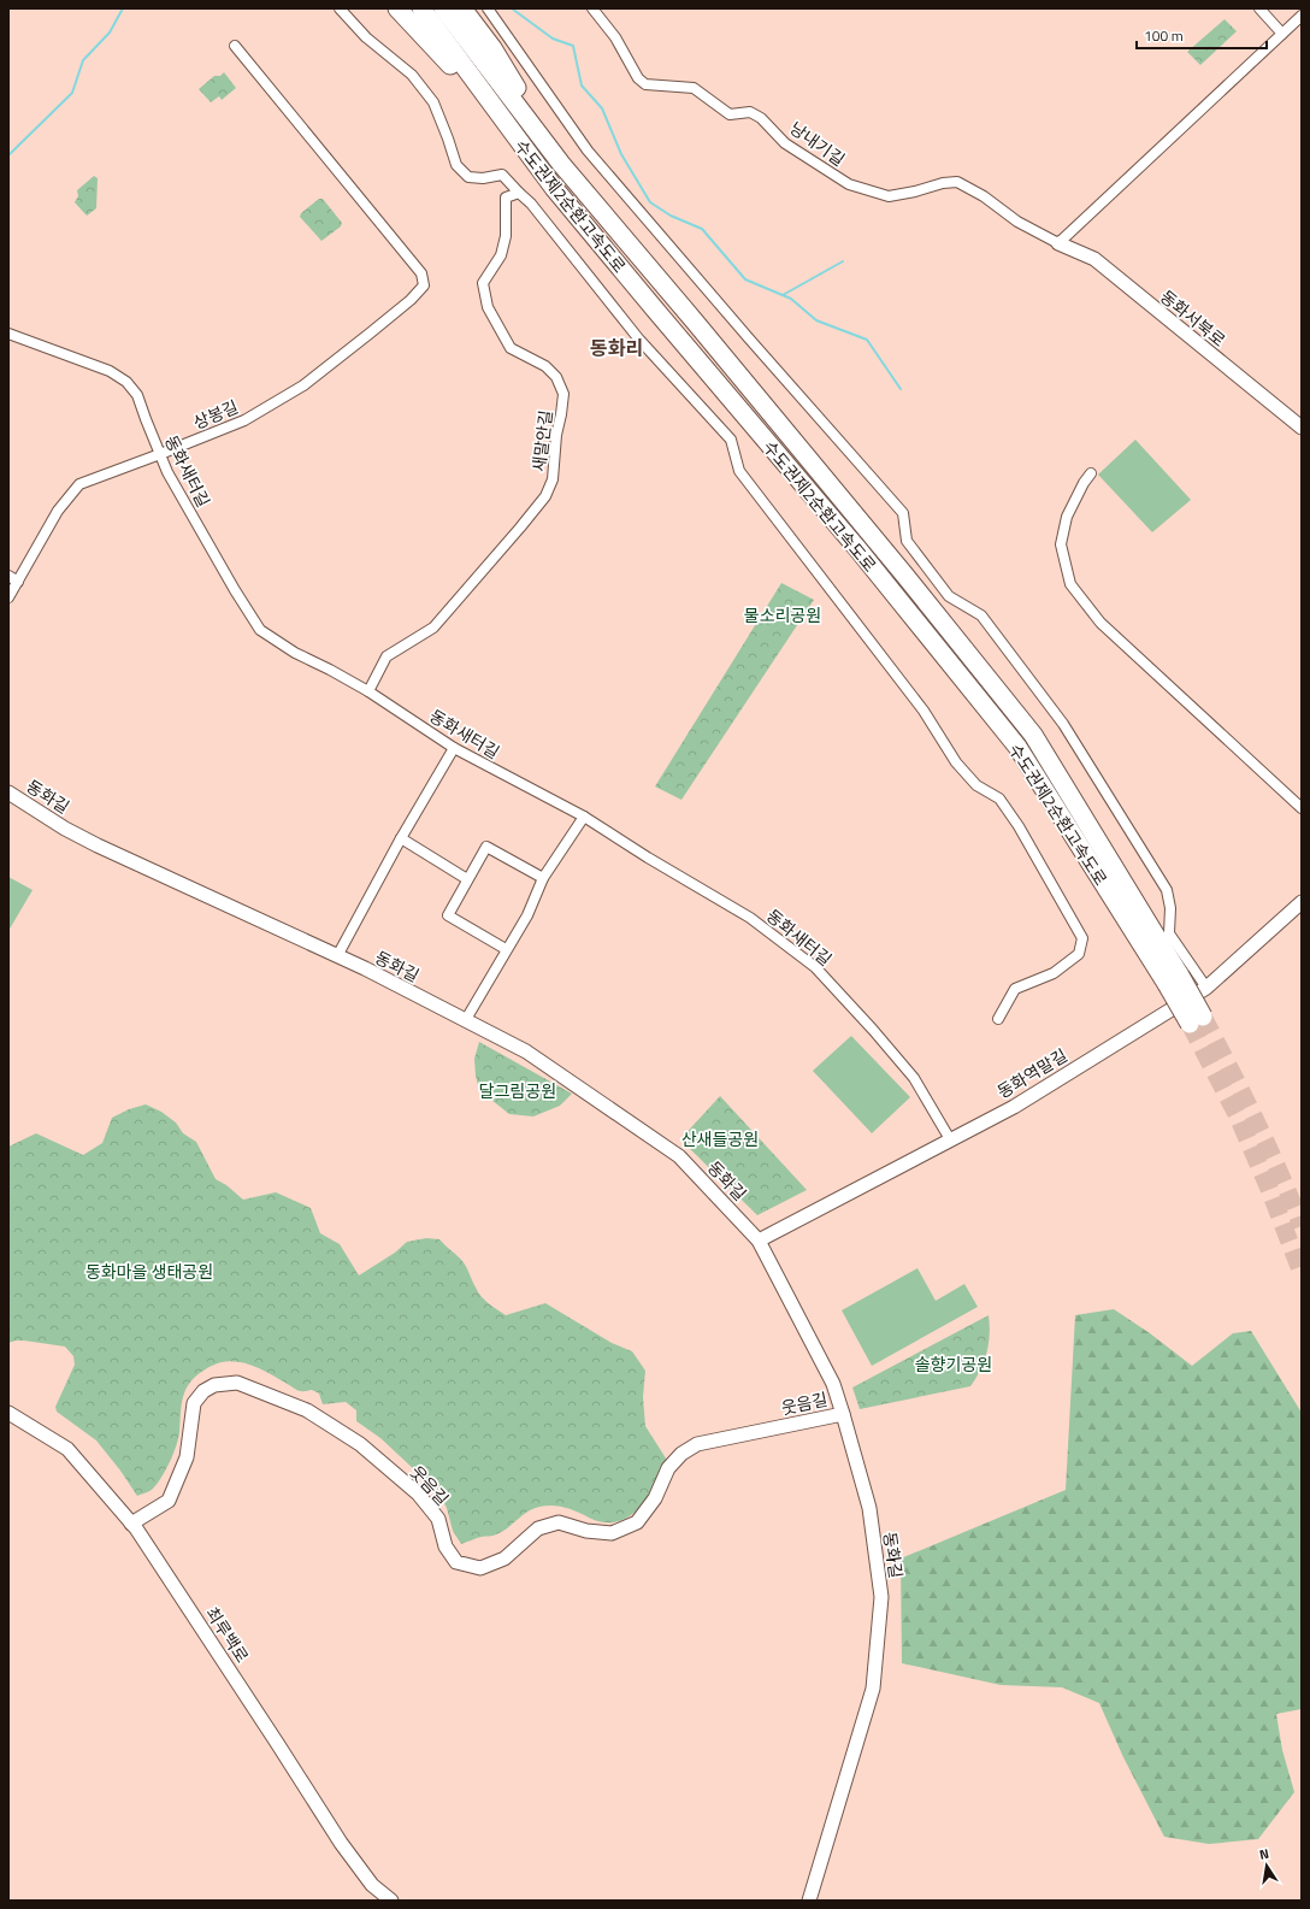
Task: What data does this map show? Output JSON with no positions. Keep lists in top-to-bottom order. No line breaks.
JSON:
{"streets":{"highway":["수도권제2순환고속도로"],"street":["낭내기길","동화서북로","상봉길","새말안길","동화새터길","동화길","동화역말길","웃음길","최루백로"]},"crossings":[["낭내기길","동화서북로"],["상봉길","동화새터길"],["새말안길","동화새터길"],["동화새터길","동화역말길"],["동화길","동화역말길"],["동화길","웃음길"],["웃음길","최루백로"]],"districts":["동화리"],"parks":["물소리공원","달그림공원","산새들공원","동화마을 생태공원","솔향기공원"],"scale_bar":"100 m","north":"top"}
